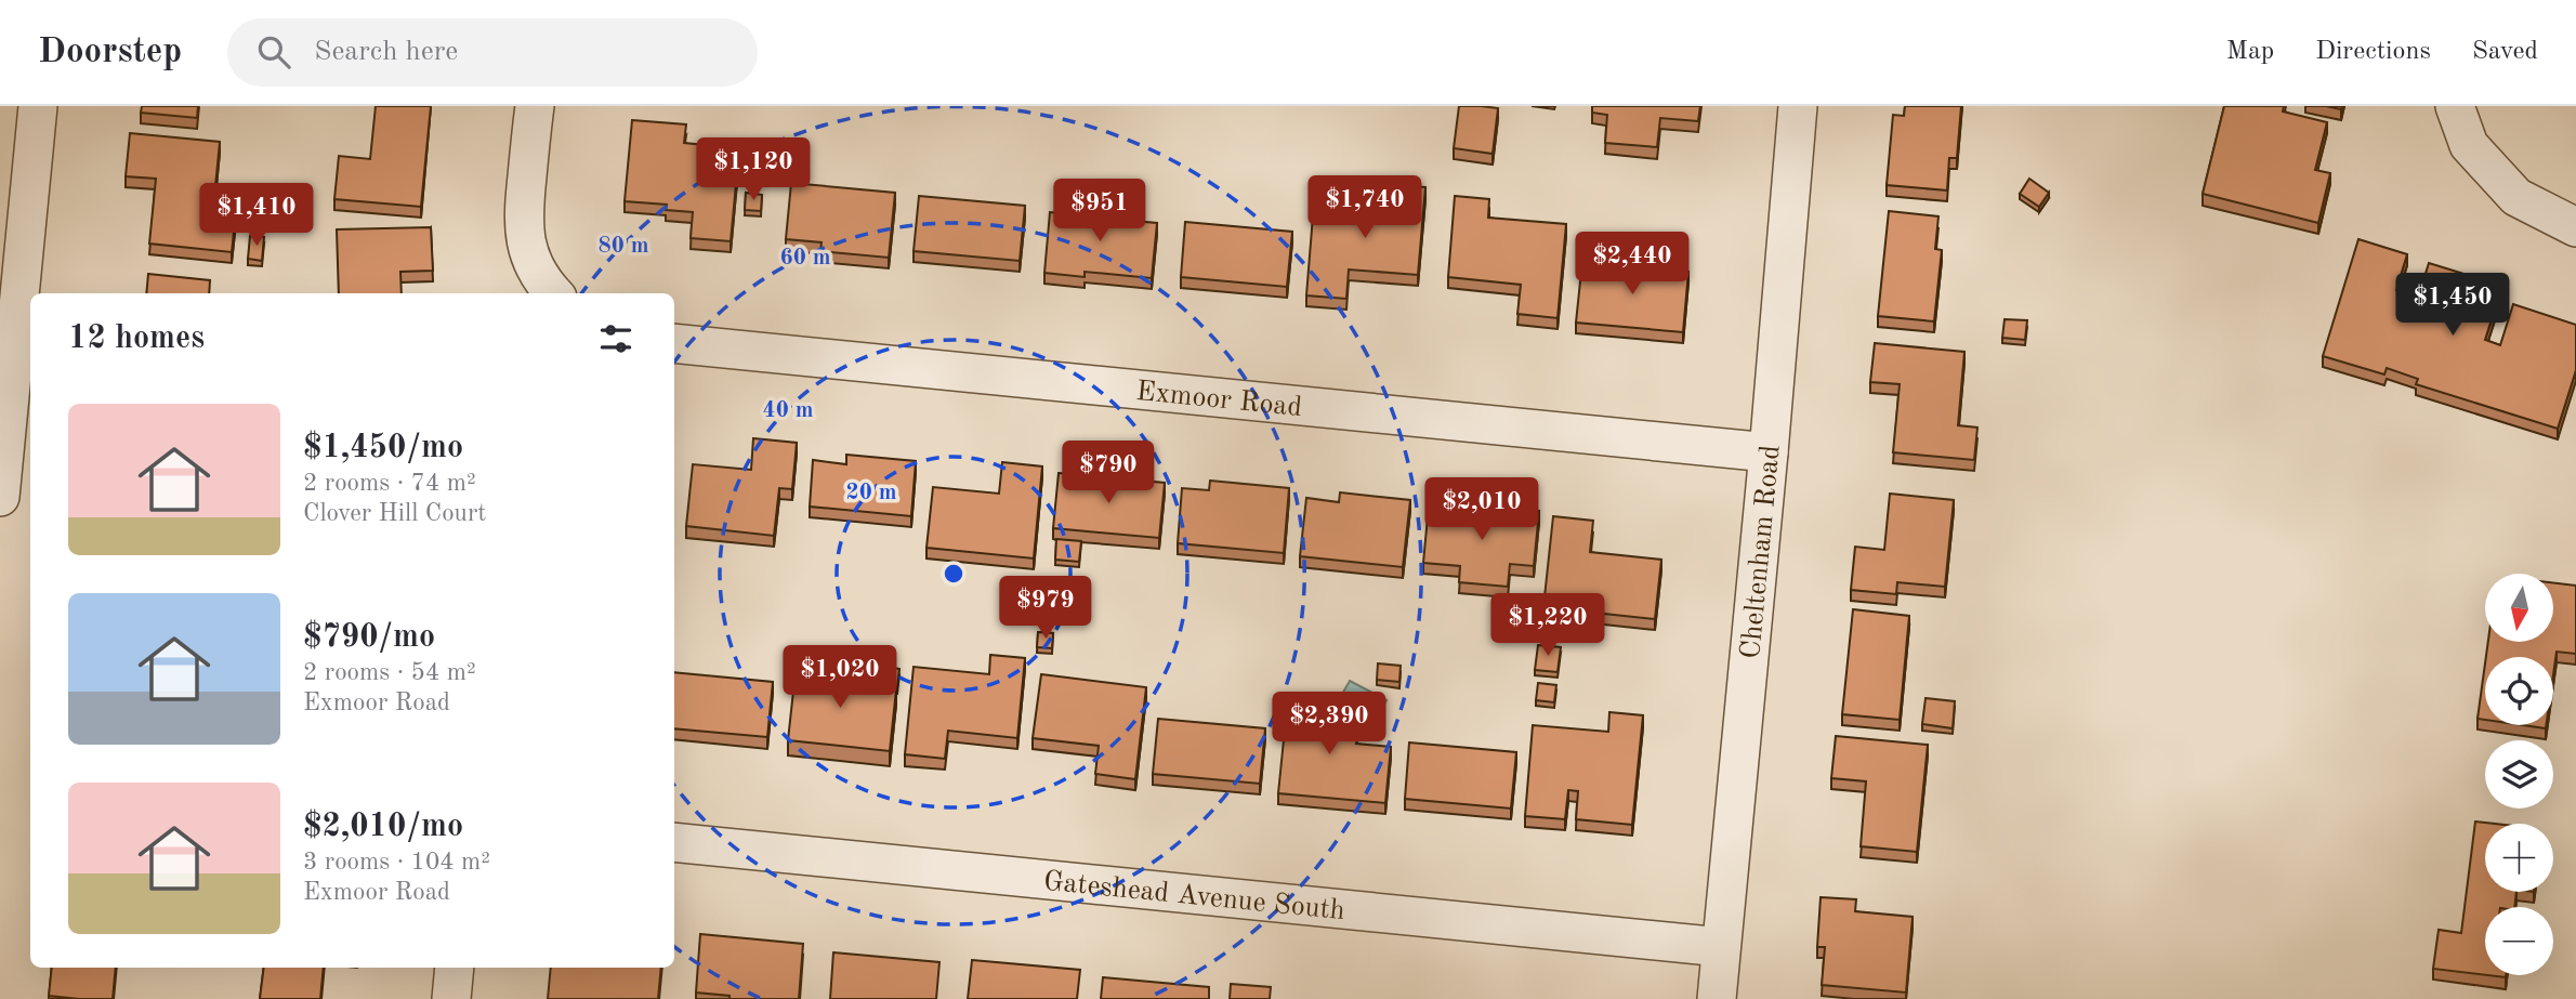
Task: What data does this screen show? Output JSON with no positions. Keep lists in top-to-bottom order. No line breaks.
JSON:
{"streets":{"street":["Exmoor Road","Cheltenham Road","Gateshead Avenue South"]},"crossings":[["Exmoor Road","Cheltenham Road"],["Cheltenham Road","Gateshead Avenue South"]],"north":"bottom","page":{"header":"Doorstep","search":"Search here","nav":["Map","Directions","Saved"],"price":["$1,120","$1,740","$951","$1,410","$2,440","$1,450","$790","$2,010","$979","$1,220","$1,020","$2,390"],"heading":"12 homes","list":[{"name":"$1,450/mo","note":"2 rooms · 74 m² · Clover Hill Court"},{"name":"$790/mo","note":"2 rooms · 54 m² · Exmoor Road"},{"name":"$2,010/mo","note":"3 rooms · 104 m² · Exmoor Road"}],"map_buttons":["+","−"]},"rings":["80 m","60 m","40 m","20 m"]}
